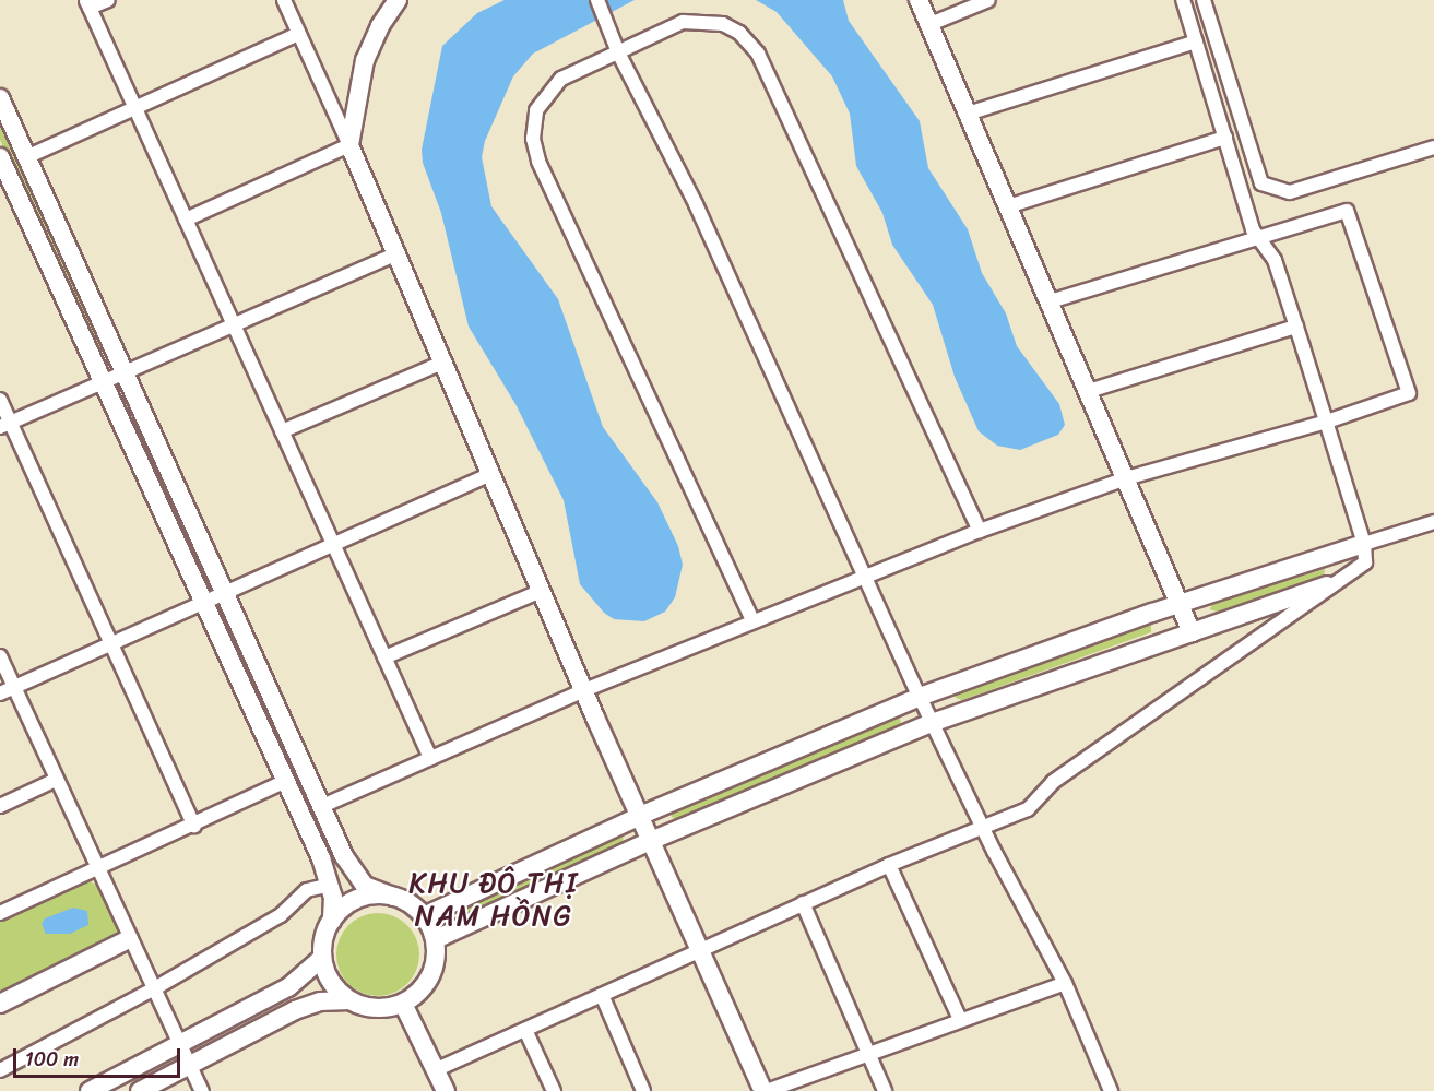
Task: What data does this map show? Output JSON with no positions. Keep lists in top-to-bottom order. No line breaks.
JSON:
{"districts":["KHU ĐÔ THỊ NAM HỒNG"],"scale_bar":"100 m"}
